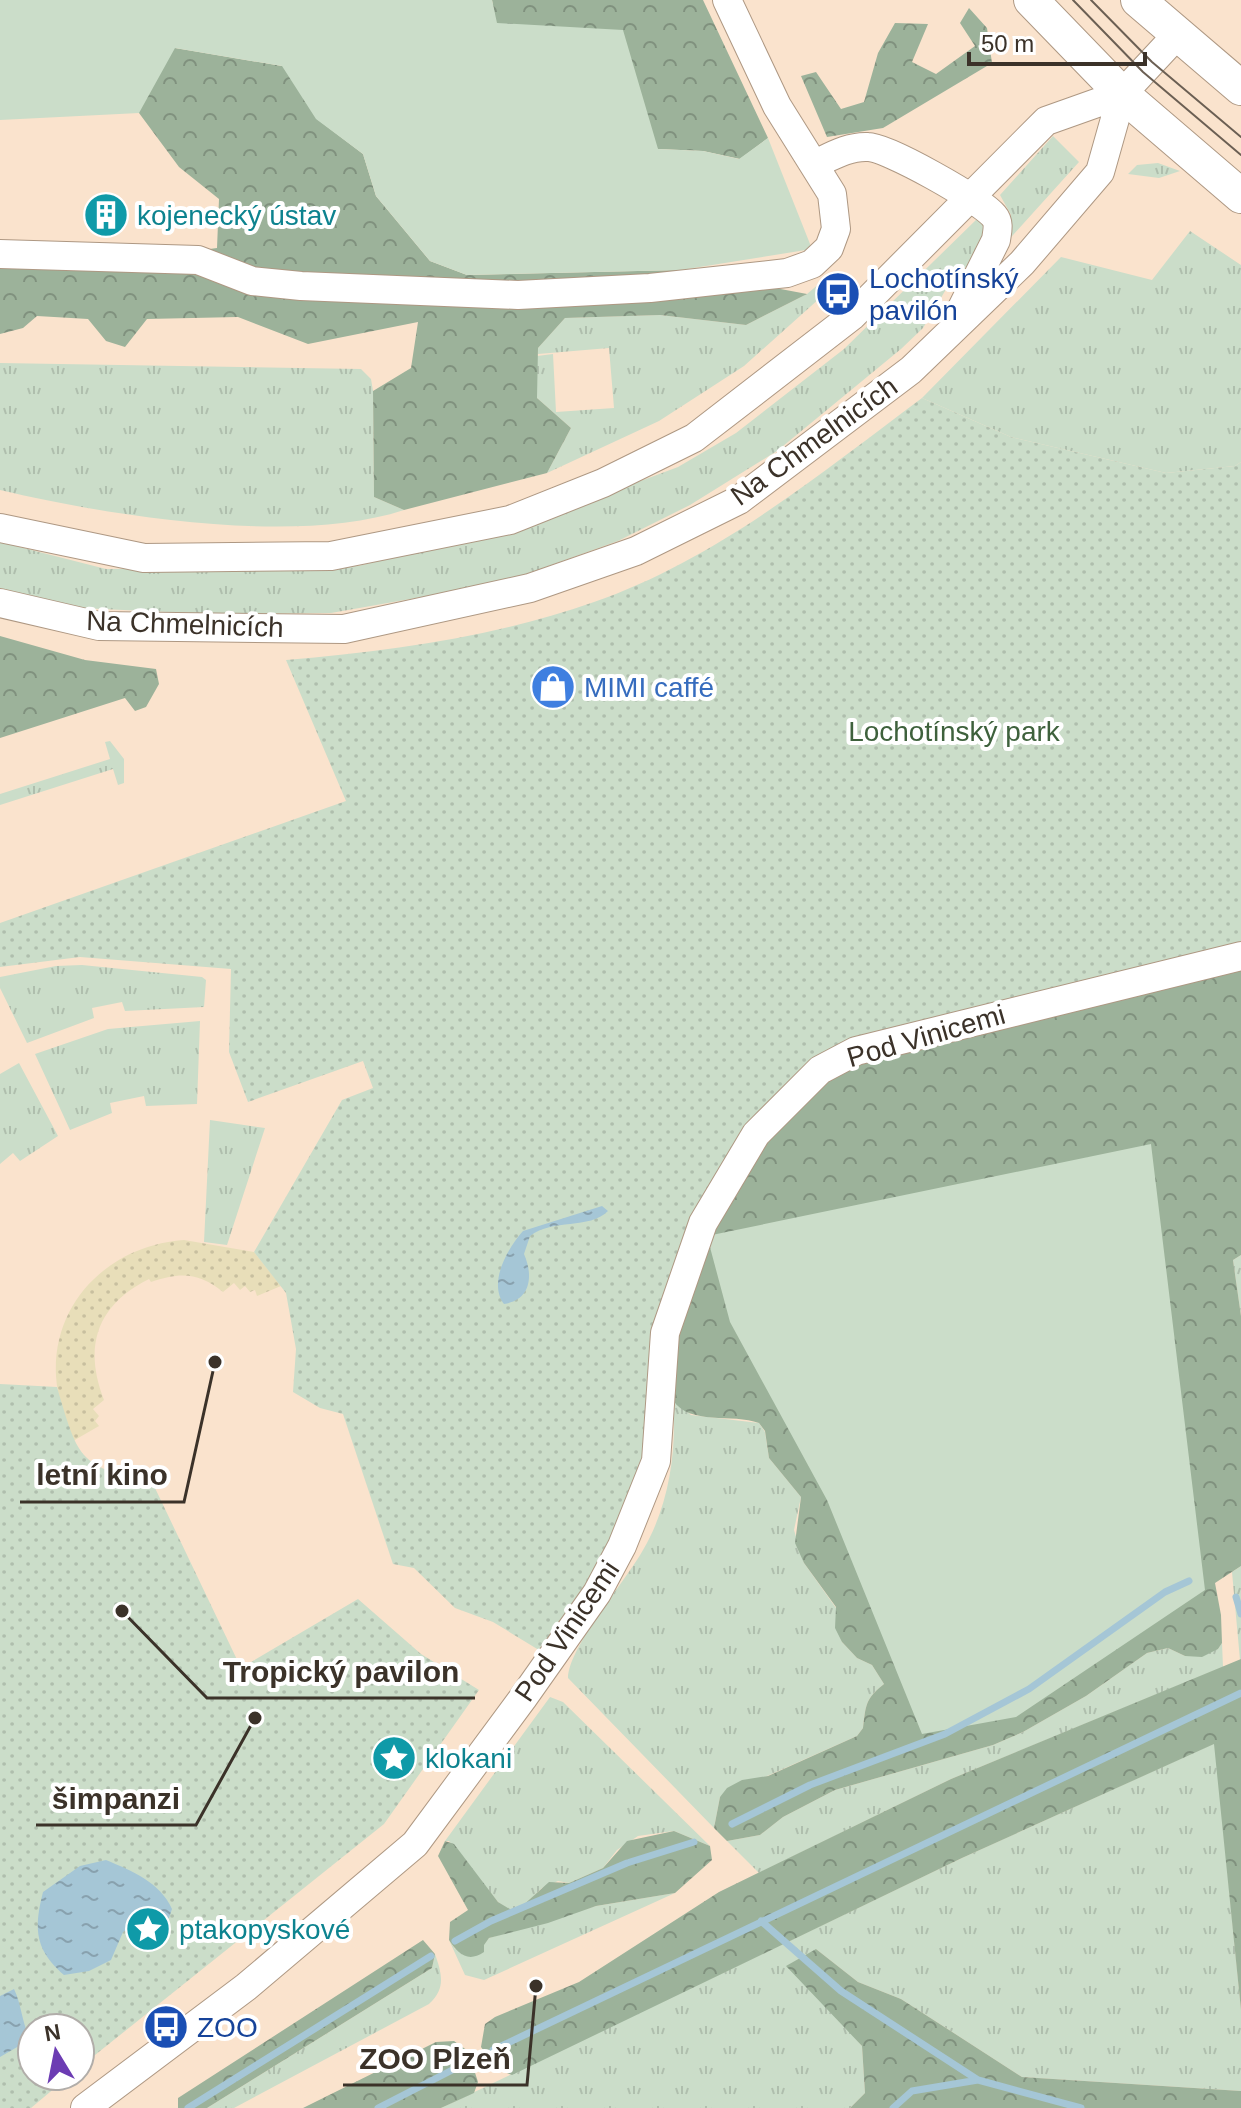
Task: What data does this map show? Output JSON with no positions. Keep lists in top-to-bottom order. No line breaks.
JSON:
{"streets":{"street":["Na Chmelnicích","Pod Vinicemi"]},"parks":["Lochotínský park"],"places":{"building":["kojenecký ústav"],"bus stop":["Lochotínský pavilón","ZOO"],"shop":["MIMI caffé"],"other":["letní kino","Tropický pavilon","šimpanzi","ZOO Plzeň"],"place":["klokani","ptakopyskové"]},"scale_bar":"50 m","north":"top"}
